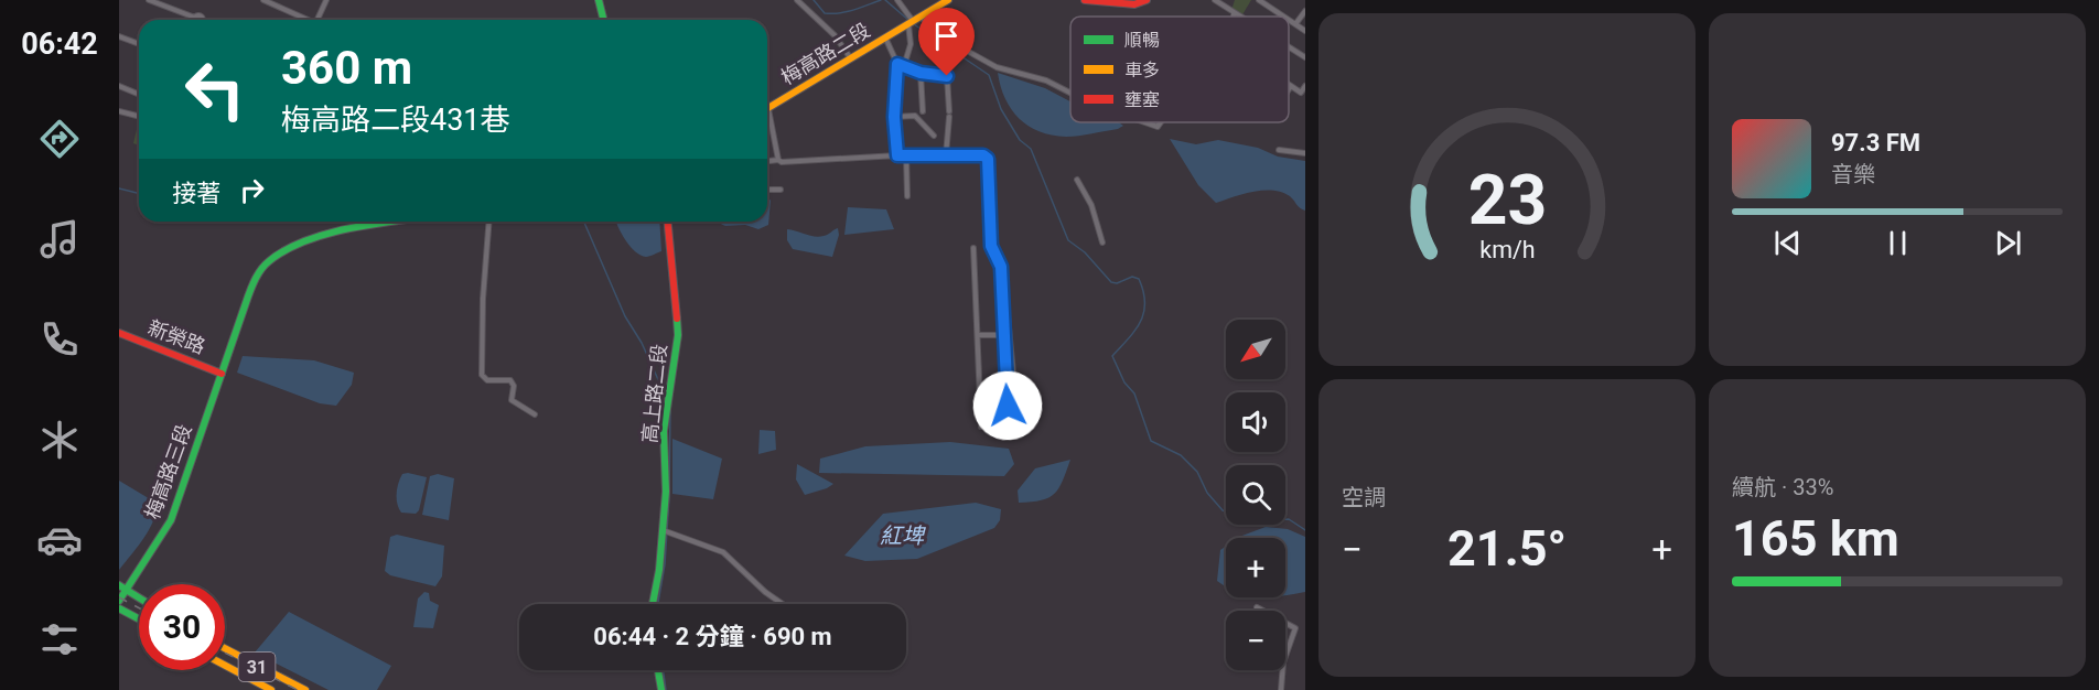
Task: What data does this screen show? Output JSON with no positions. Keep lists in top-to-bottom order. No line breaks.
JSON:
{"streets":{"street":["梅高路二段","新榮路","高上路二段","梅高路三段","31"]},"crossings":[["新榮路","梅高路三段"]],"water":["紅埤"],"legend":["順暢","車多","壅塞"],"north":"bottom left","page":{"tabs":"06:42","turn":["360 m","梅高路二段431巷"],"song":["97.3 FM","音樂"],"then":"接著","map_buttons":["+","−"],"tile":["空調",["續航 · 33%","165 km"]],"heat":["−","21.5°","+"],"limit":"30","trip":"06:44 · 2 分鐘 · 690 m","gauge":["23","km/h"]}}
